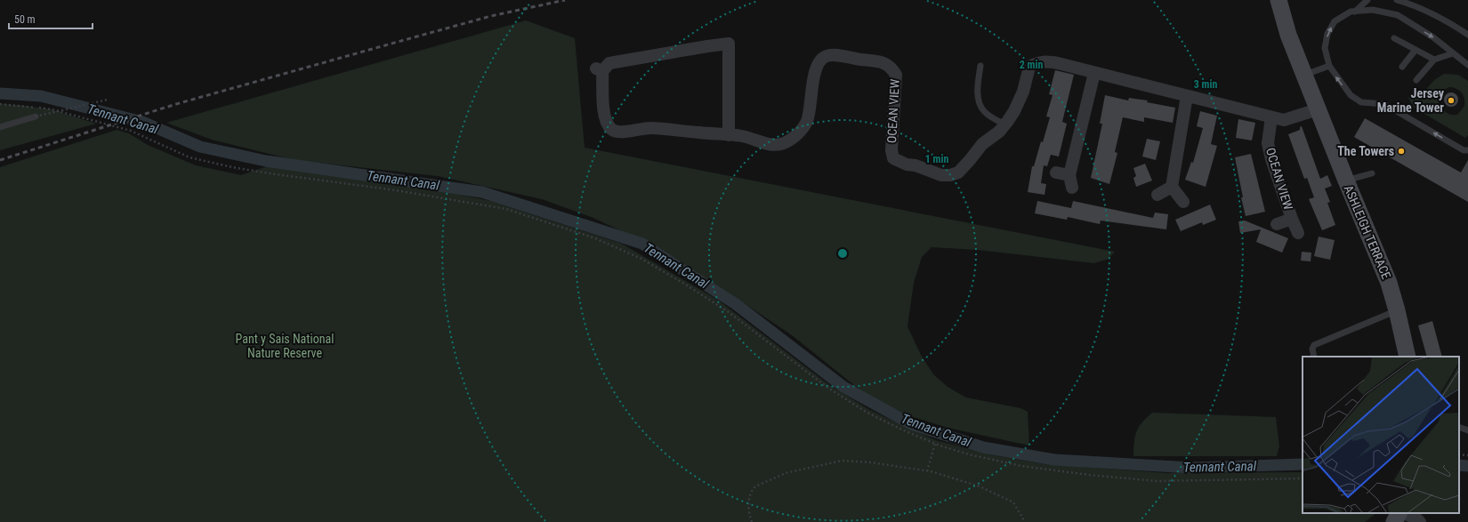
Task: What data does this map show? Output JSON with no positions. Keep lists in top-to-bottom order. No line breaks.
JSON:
{"streets":{"main road":["ASHLEIGH TERRACE"],"street":["OCEAN VIEW"]},"crossings":[["OCEAN VIEW","ASHLEIGH TERRACE"]],"water":["Tennant Canal"],"parks":["Pant y Sais National Nature Reserve"],"places":["Jersey Marine Tower","The Towers"],"scale_bar":"50 m","rings":["2 min","3 min","1 min"]}
